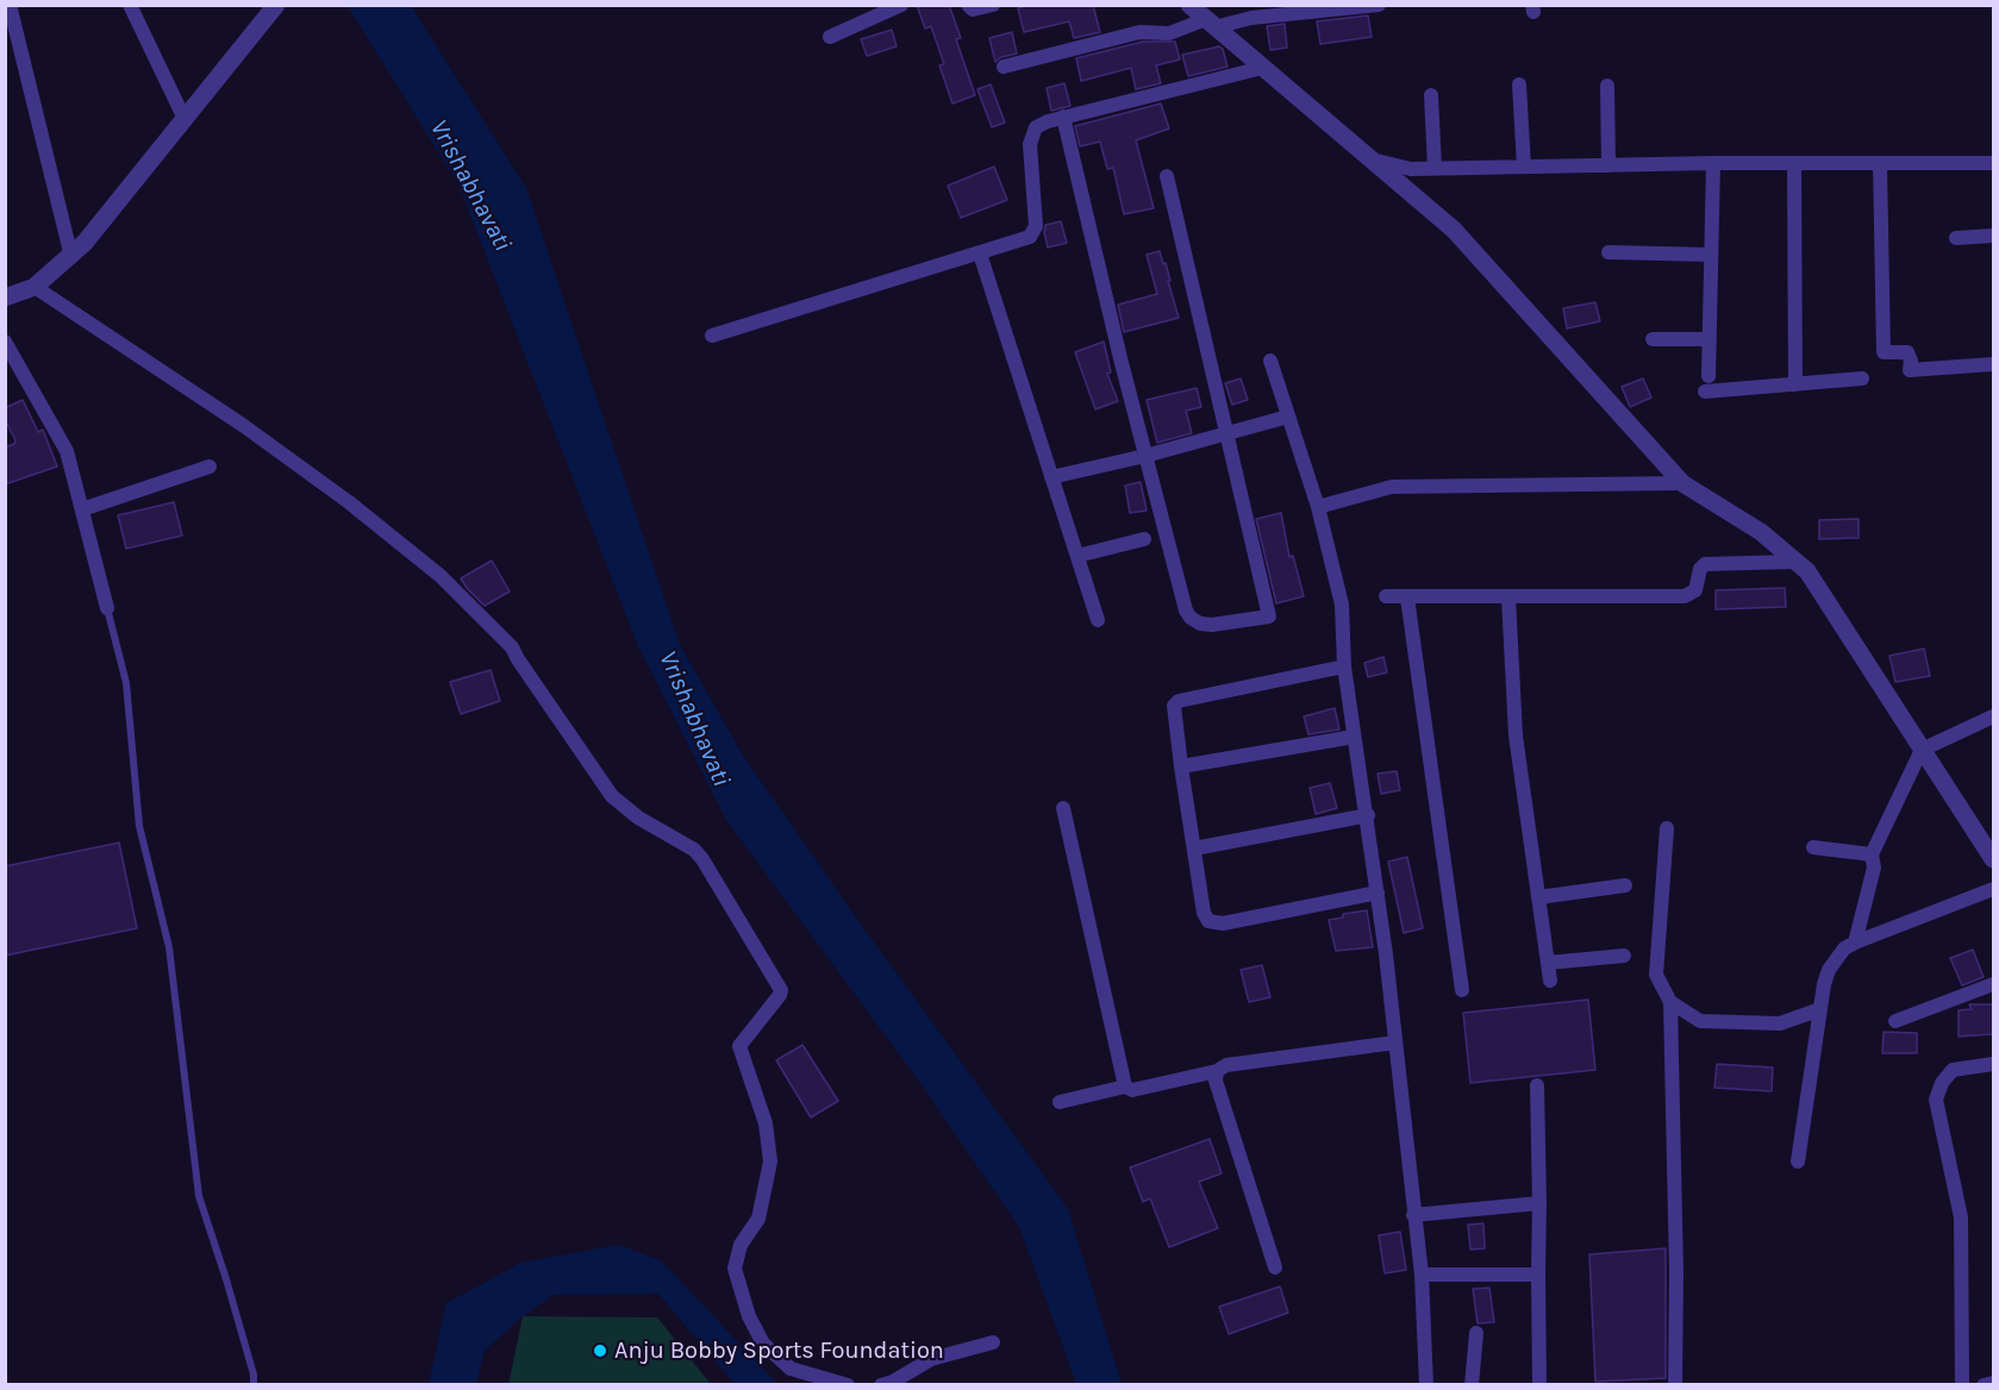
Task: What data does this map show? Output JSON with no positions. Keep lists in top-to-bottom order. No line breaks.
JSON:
{"water":["Vrishabhavati"],"places":["Anju Bobby Sports Foundation"]}
